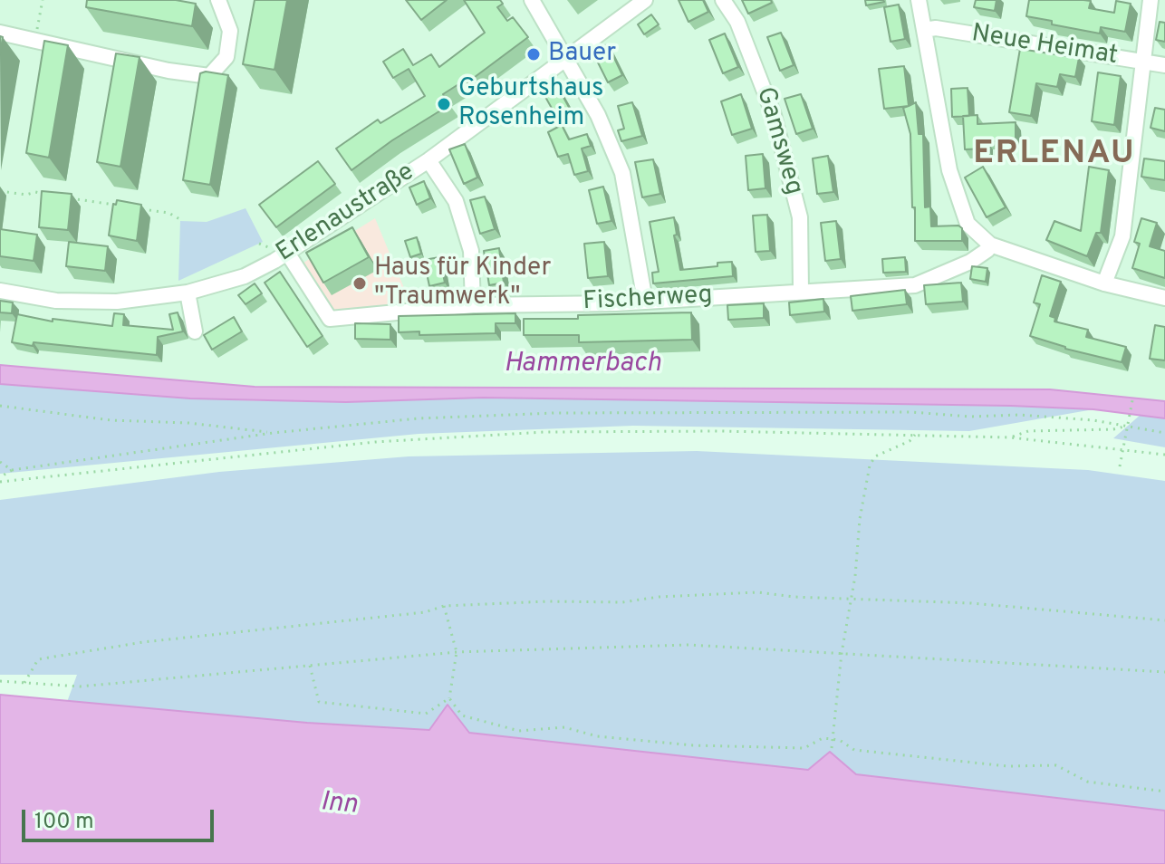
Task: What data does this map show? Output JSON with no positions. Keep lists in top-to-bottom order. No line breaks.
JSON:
{"streets":{"street":["Neue Heimat","Gamsweg","Erlenaustraße","Fischerweg"]},"crossings":[["Gamsweg","Fischerweg"],["Erlenaustraße","Fischerweg"]],"districts":["ERLENAU"],"water":["Hammerbach","Inn"],"places":["Bauer","Geburtshaus Rosenheim","Haus für Kinder \"Traumwerk\""],"scale_bar":"100 m"}
